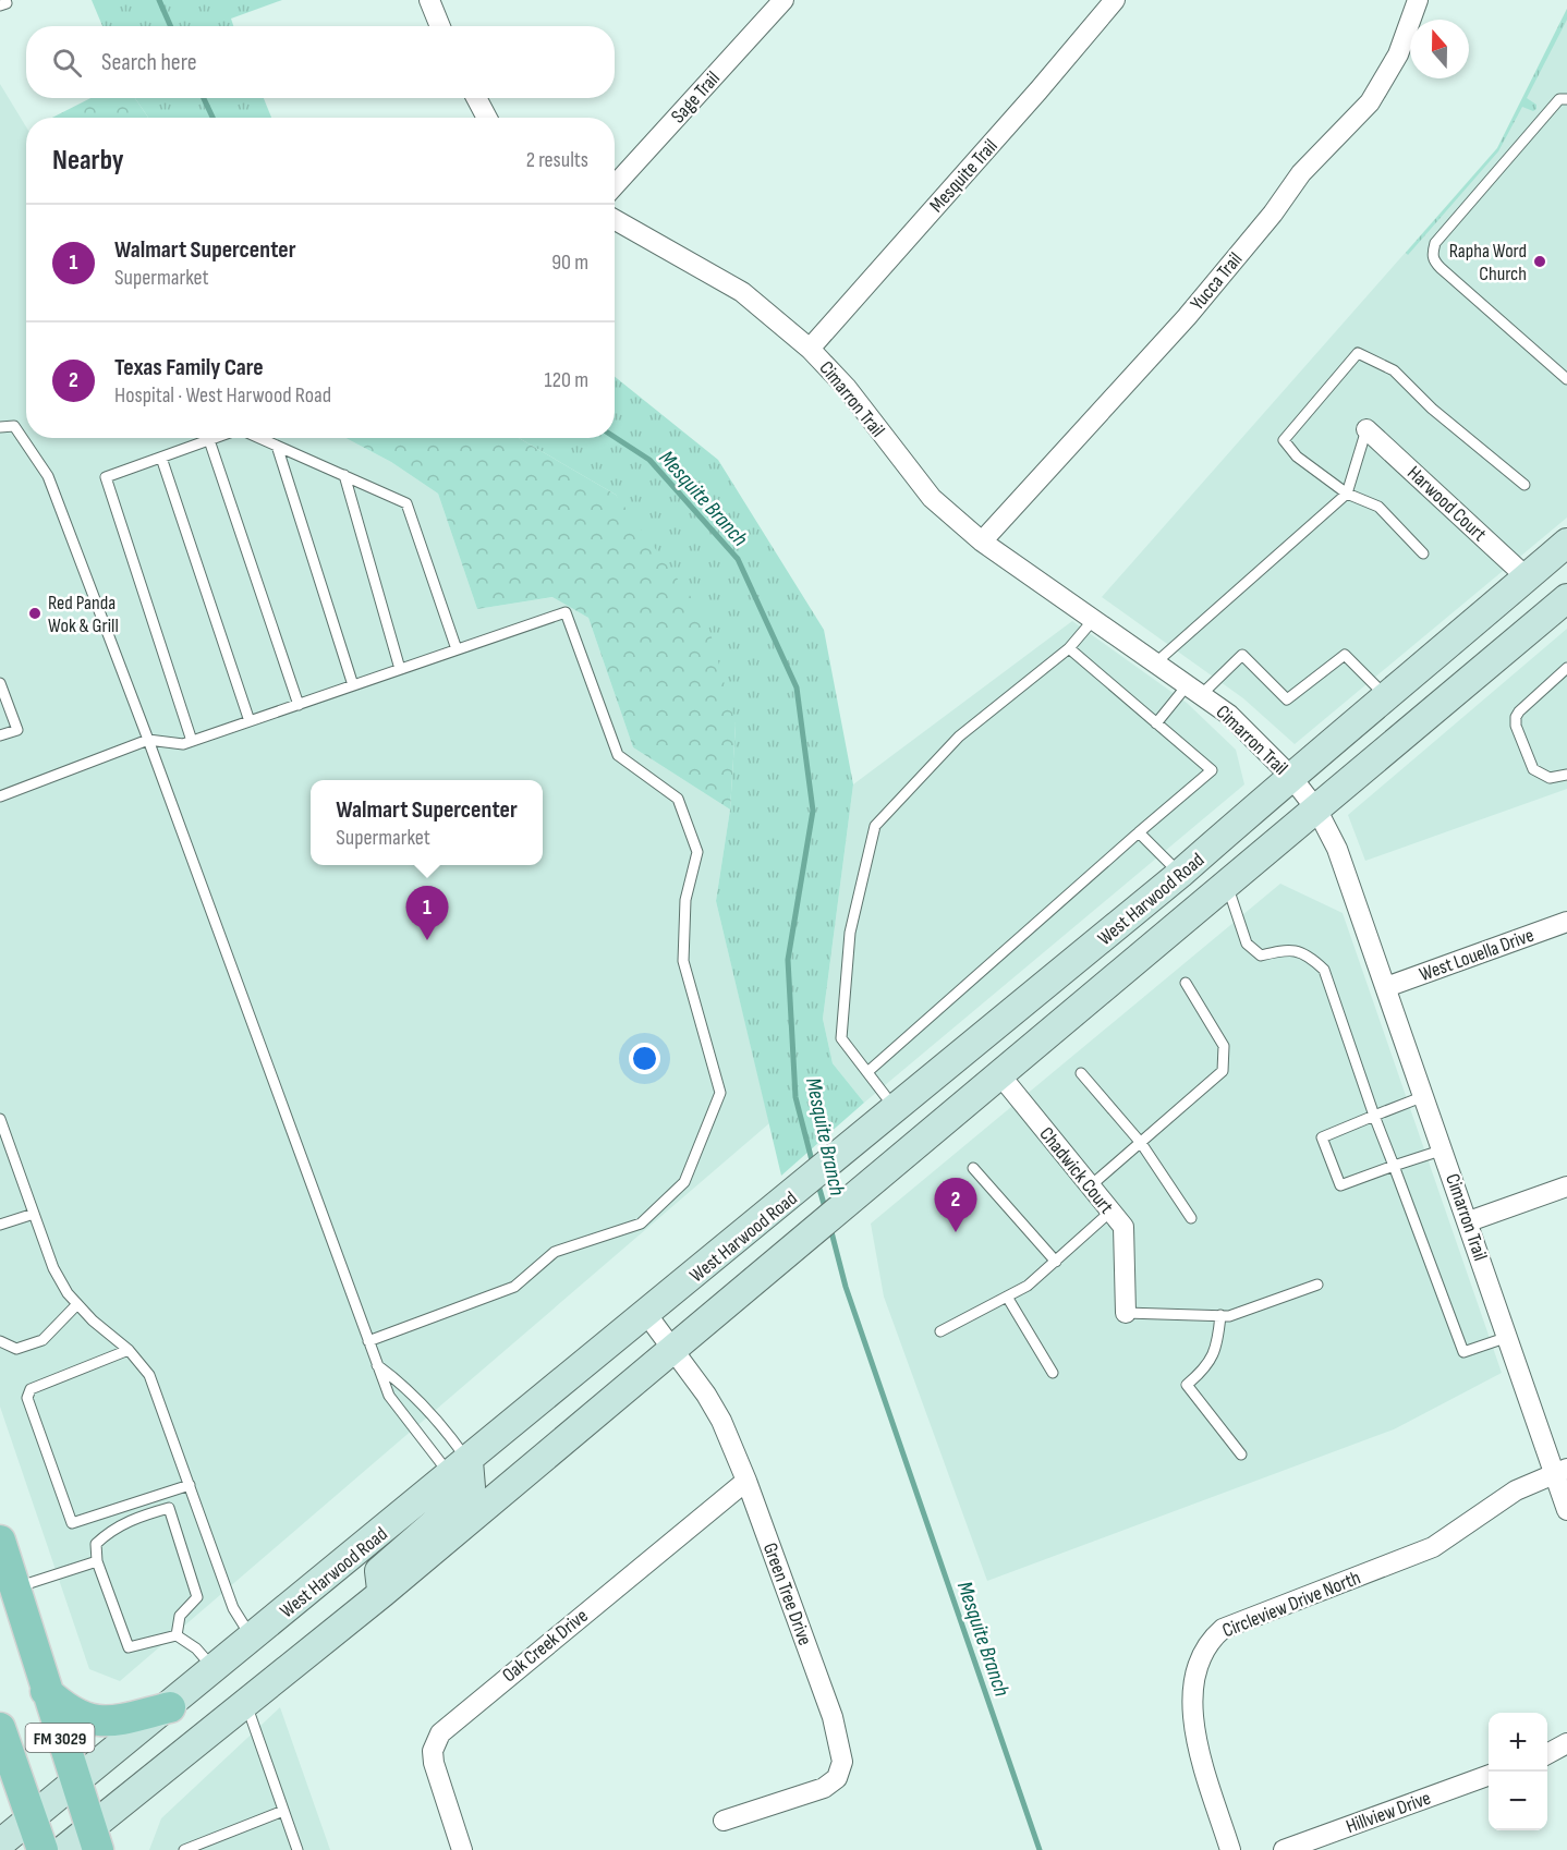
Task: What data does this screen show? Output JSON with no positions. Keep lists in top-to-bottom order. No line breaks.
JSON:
{"streets":{"main road":["West Harwood Road","FM 3029"],"street":["Sage Trail","Mesquite Trail","Yucca Trail","Cimarron Trail","Harwood Court","West Louella Drive","Chadwick Court","Green Tree Drive","Circleview Drive North","Oak Creek Drive","Hillview Drive"]},"crossings":[["Mesquite Trail","Cimarron Trail"],["Yucca Trail","Cimarron Trail"],["Cimarron Trail","West Harwood Road"],["Cimarron Trail","West Louella Drive"],["Cimarron Trail","Circleview Drive North"],["Harwood Court","West Harwood Road"],["West Harwood Road","Chadwick Court"],["West Harwood Road","Green Tree Drive"],["West Harwood Road","FM 3029"],["Green Tree Drive","Oak Creek Drive"]],"water":["Mesquite Branch"],"places":["Rapha Word Church","Red Panda Wok & Grill"],"north":"top","page":{"search":"Search here","heading":["Nearby","2 results"],"list":[{"mark":"1","name":"Walmart Supercenter","note":"Supermarket","value":"90 m"},{"mark":"2","name":"Texas Family Care","note":"Hospital · West Harwood Road","value":"120 m"}],"popup":["Walmart Supercenter","Supermarket"],"pins":["1","2"],"map_buttons":["+","−"]}}
